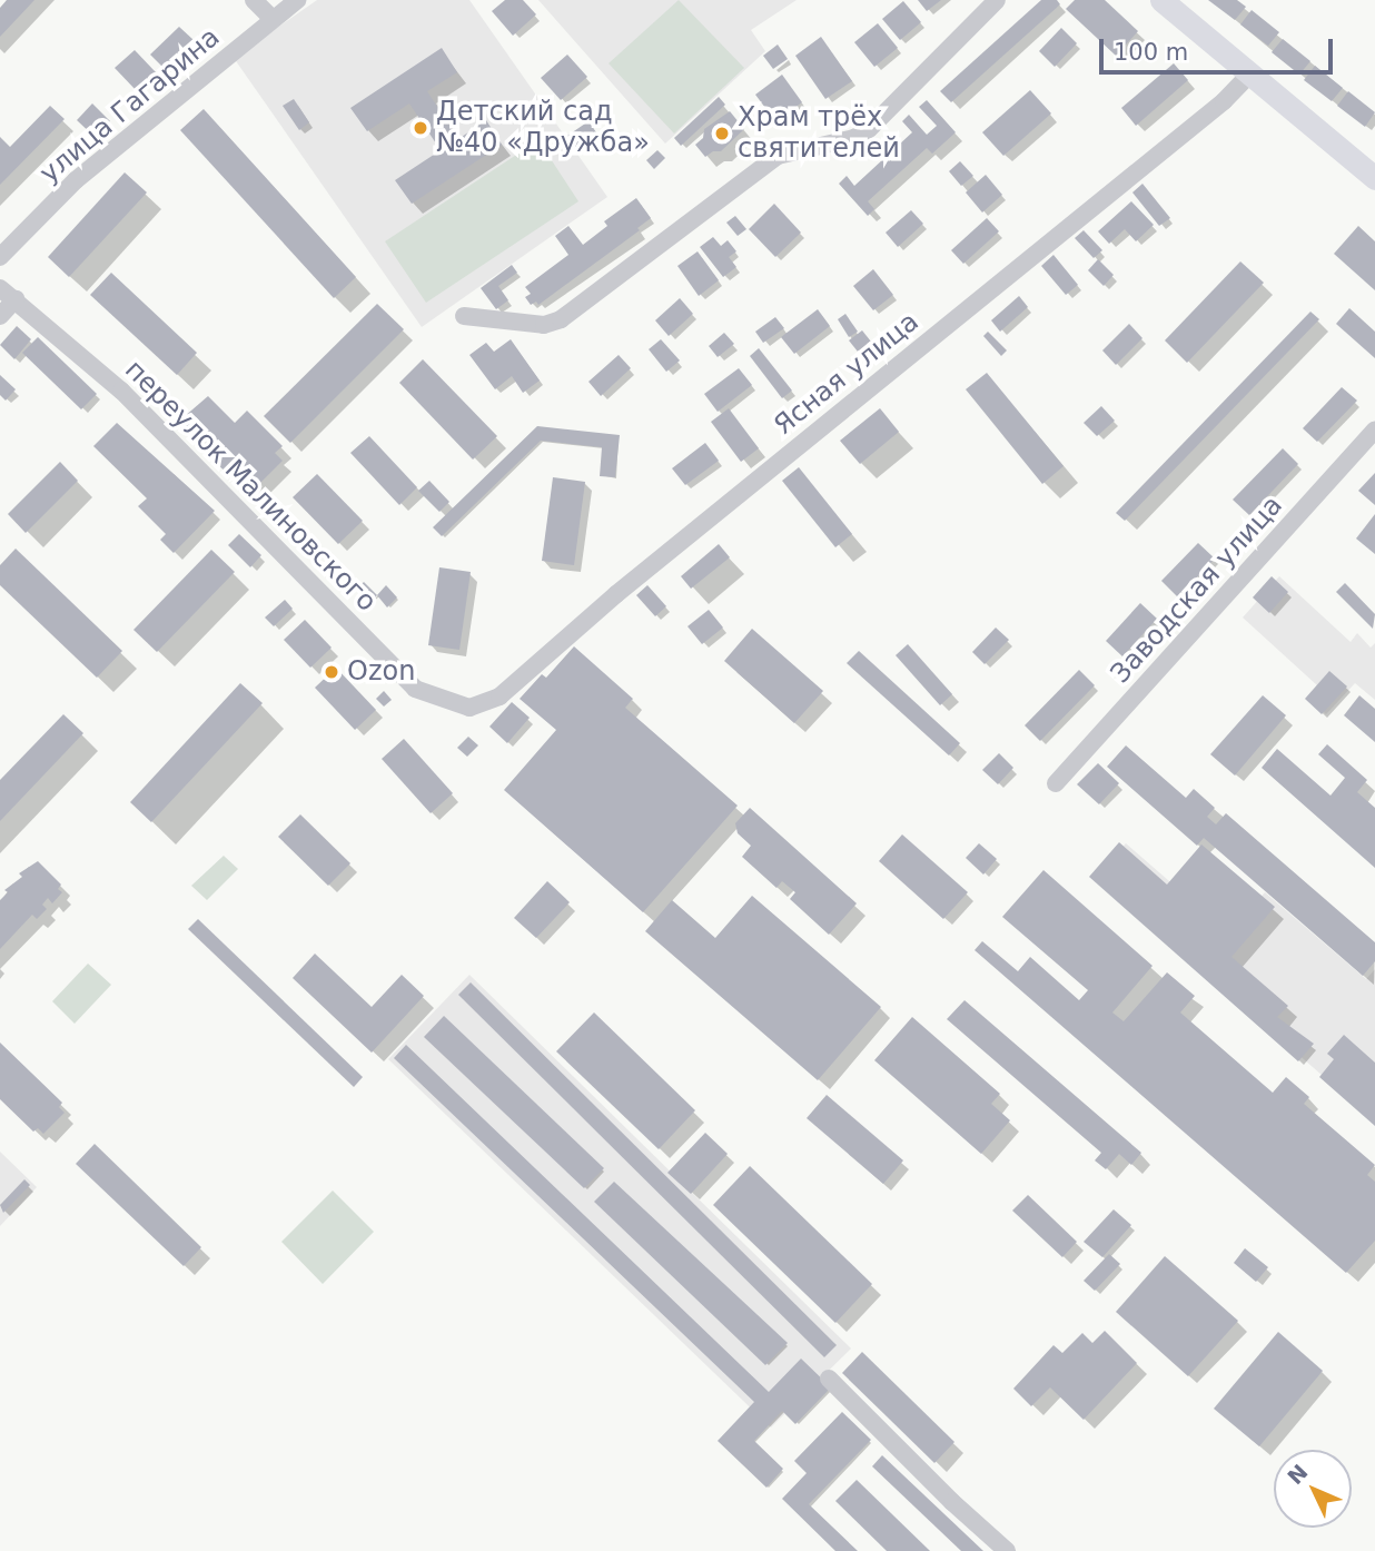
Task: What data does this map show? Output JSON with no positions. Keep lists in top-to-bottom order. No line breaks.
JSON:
{"streets":{"street":["улица Гагарина","Ясная улица","переулок Малиновского","Заводская улица"]},"crossings":[["Ясная улица","переулок Малиновского"]],"places":["Детский сад №40 «Дружба»","Храм трёх святителей","Ozon"],"scale_bar":"100 m","north":"top left"}
